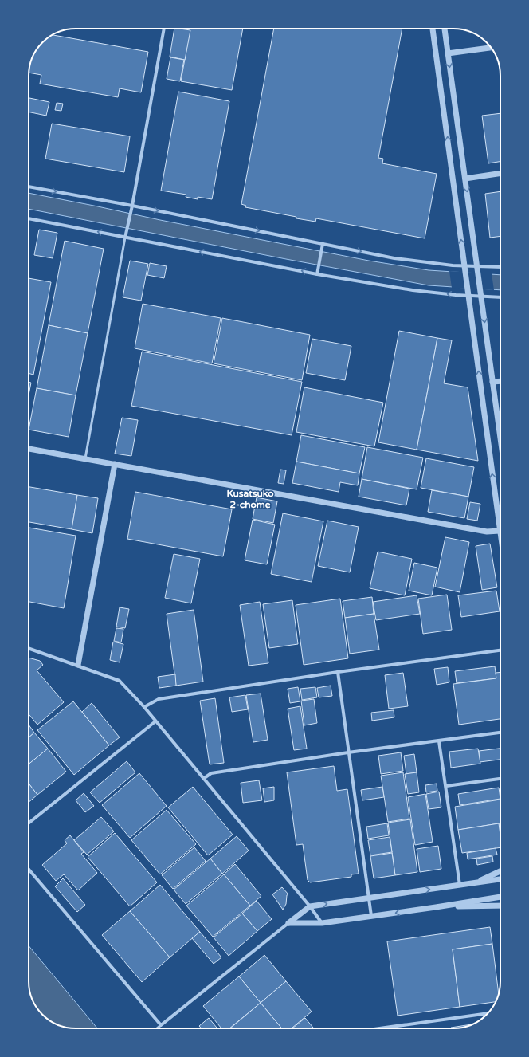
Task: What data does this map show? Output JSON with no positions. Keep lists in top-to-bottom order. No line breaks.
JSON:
{"districts":["Kusatsuko 2-chome"]}
